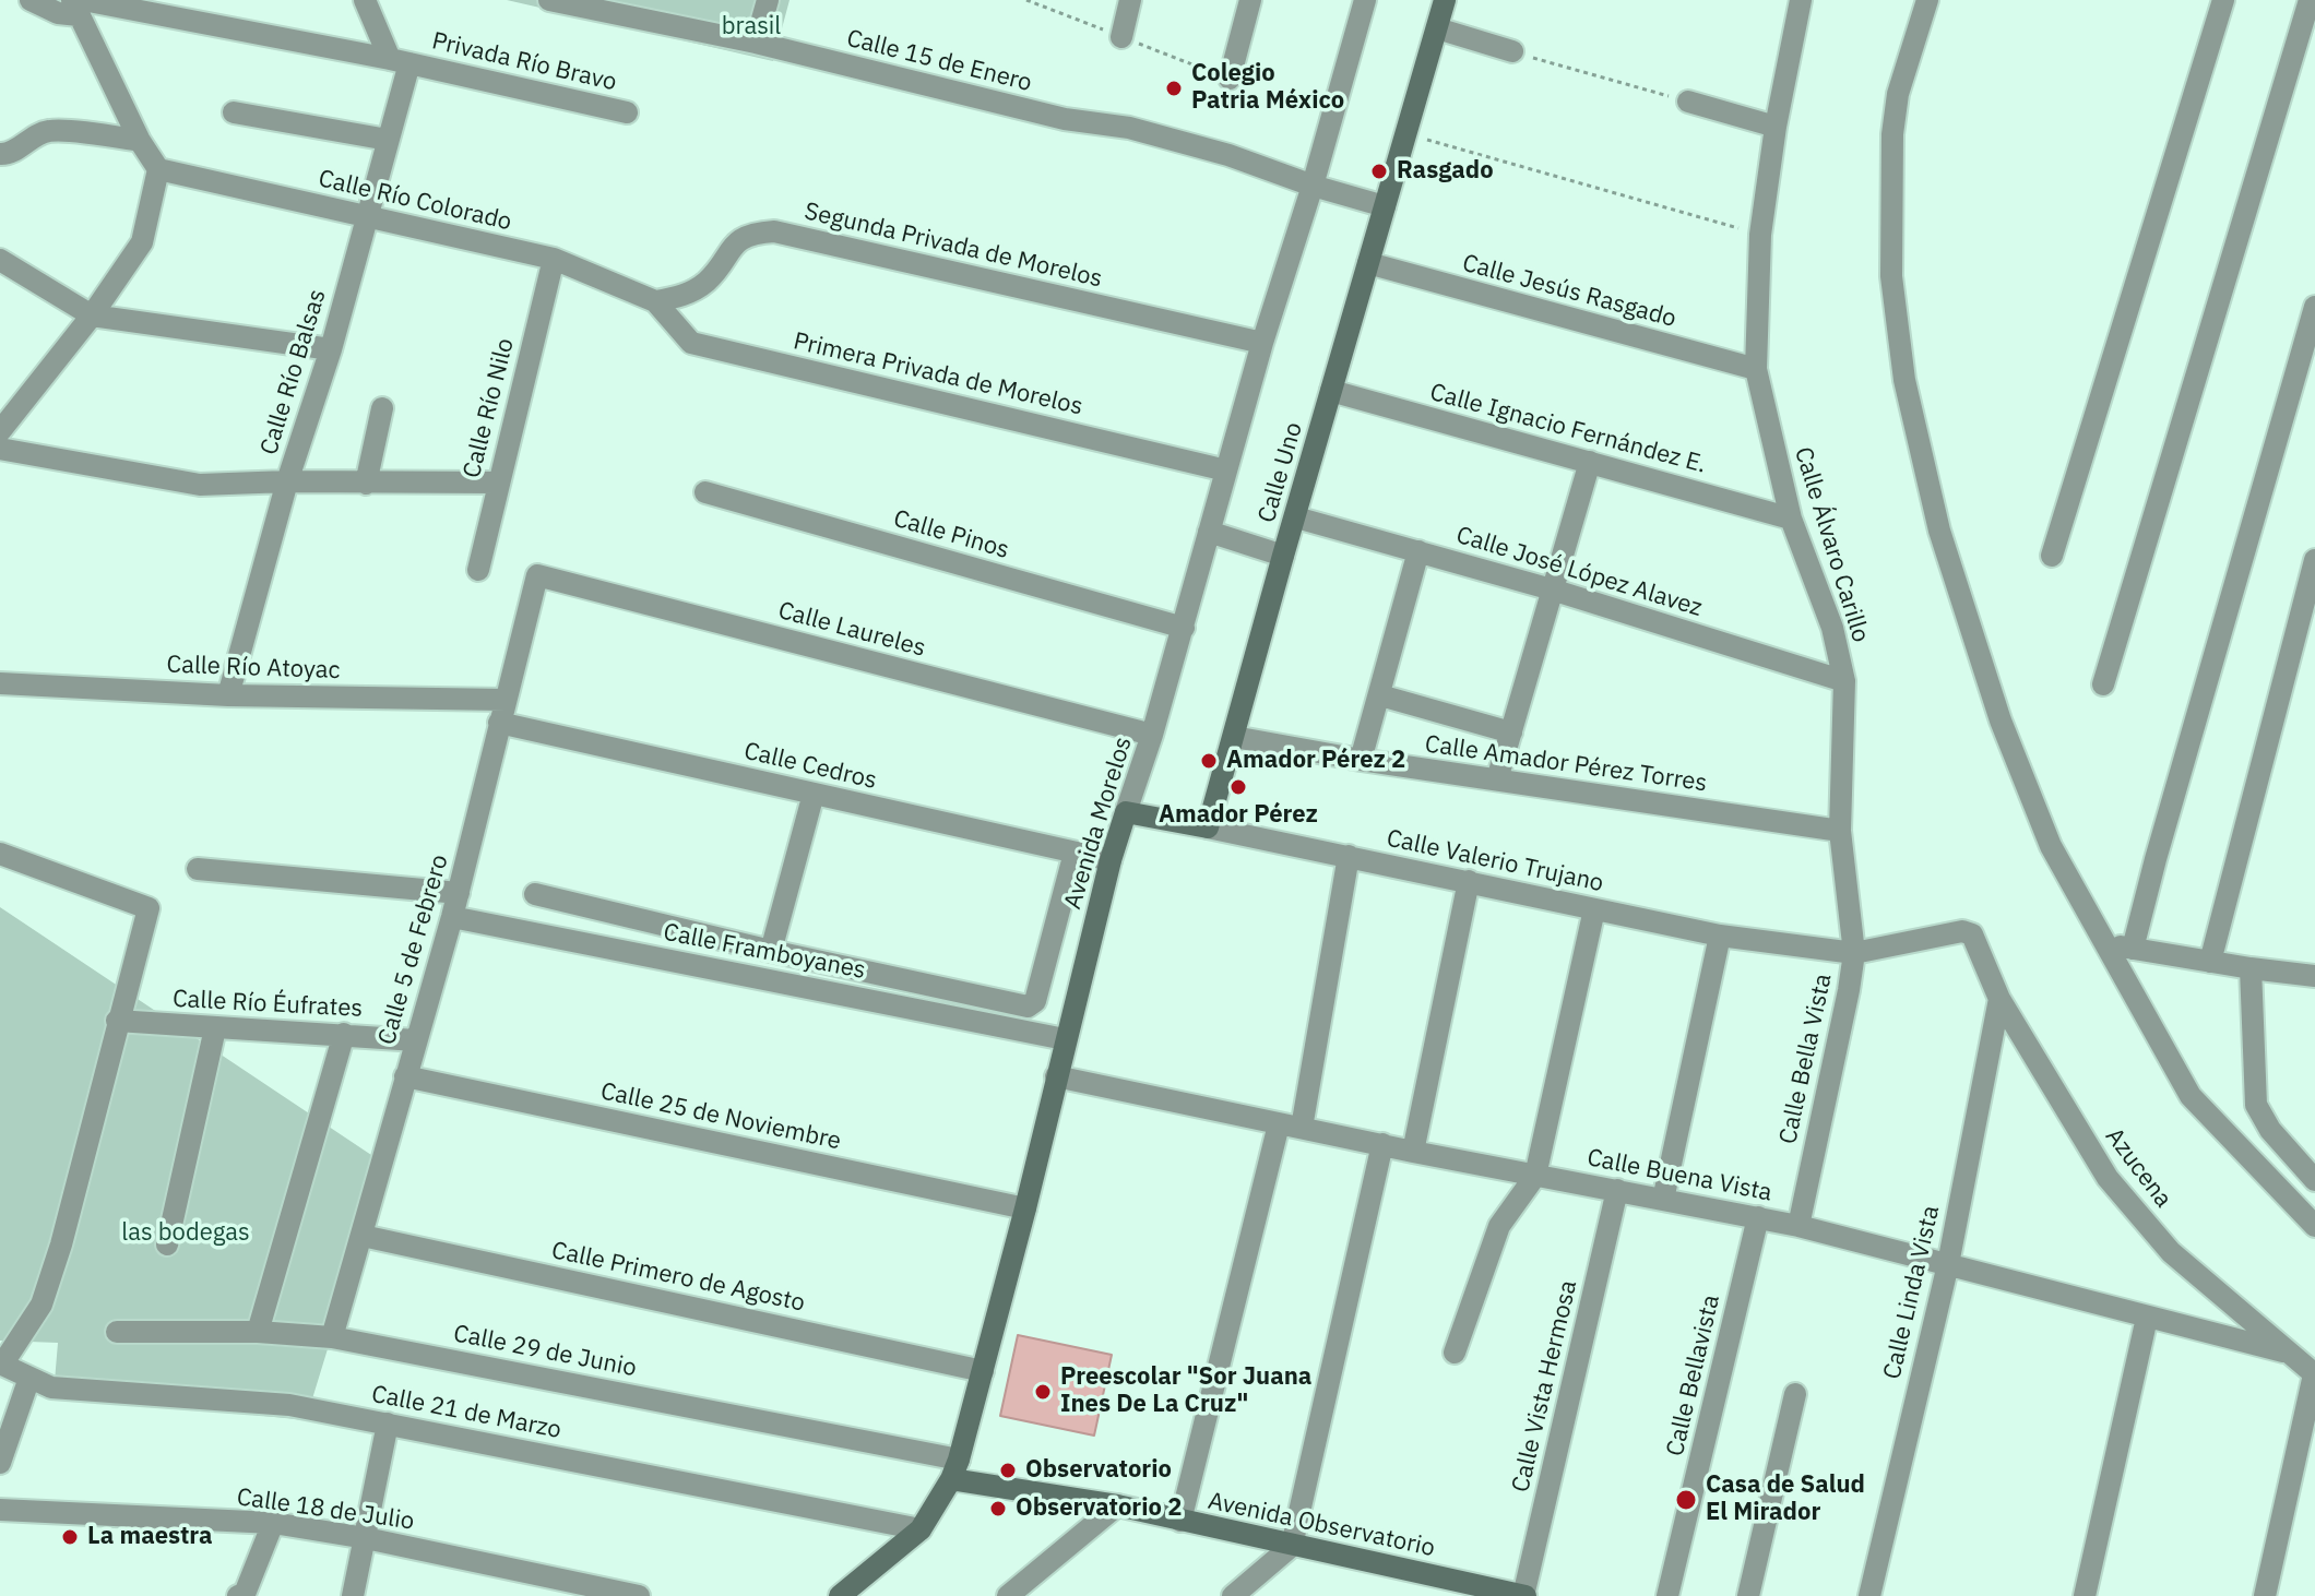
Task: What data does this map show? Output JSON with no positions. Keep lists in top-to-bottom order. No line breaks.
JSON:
{"streets":{"street":["Calle 15 de Enero","Privada Río Bravo","Calle Río Colorado","Segunda Privada de Morelos","Calle Jesús Rasgado","Calle Río Balsas","Primera Privada de Morelos","Calle Río Nilo","Calle Ignacio Fernández E.","Calle Uno","Calle Pinos","Calle Álvaro Carillo","Calle José López Alavez","Calle Laureles","Calle Río Atoyac","Calle Amador Pérez Torres","Calle Cedros","Avenida Morelos","Calle Valerio Trujano","Calle 5 de Febrero","Calle Framboyanes","Calle Río Éufrates","Calle Bella Vista","Calle 25 de Noviembre","Azucena","Calle Buena Vista","Calle Primero de Agosto","Calle Linda Vista","Calle 29 de Junio","Calle Bellavista","Calle Vista Hermosa","Calle 21 de Marzo","Calle 18 de Julio","Avenida Observatorio"]},"crossings":[["Calle 15 de Enero","Calle Uno"],["Calle 15 de Enero","Avenida Morelos"],["Privada Río Bravo","Calle Río Balsas"],["Calle Río Colorado","Segunda Privada de Morelos"],["Calle Río Colorado","Calle Río Balsas"],["Calle Río Colorado","Primera Privada de Morelos"],["Calle Río Colorado","Calle Río Nilo"],["Segunda Privada de Morelos","Primera Privada de Morelos"],["Segunda Privada de Morelos","Avenida Morelos"],["Calle Jesús Rasgado","Calle Uno"],["Calle Jesús Rasgado","Calle Álvaro Carillo"],["Calle Río Balsas","Calle Río Atoyac"],["Primera Privada de Morelos","Avenida Morelos"],["Calle Ignacio Fernández E.","Calle Uno"],["Calle Ignacio Fernández E.","Calle Álvaro Carillo"],["Calle Uno","Calle José López Alavez"],["Calle Uno","Calle Amador Pérez Torres"],["Calle Uno","Calle Valerio Trujano"],["Calle Pinos","Avenida Morelos"],["Calle Álvaro Carillo","Calle José López Alavez"],["Calle Álvaro Carillo","Calle Amador Pérez Torres"],["Calle Álvaro Carillo","Calle Valerio Trujano"],["Calle Álvaro Carillo","Calle Bella Vista"],["Calle Laureles","Avenida Morelos"],["Calle Laureles","Calle 5 de Febrero"],["Calle Río Atoyac","Calle 5 de Febrero"],["Calle Cedros","Avenida Morelos"],["Calle Cedros","Calle 5 de Febrero"],["Avenida Morelos","Calle Valerio Trujano"],["Avenida Morelos","Calle Framboyanes"],["Avenida Morelos","Calle 25 de Noviembre"],["Avenida Morelos","Calle Buena Vista"],["Avenida Morelos","Calle Primero de Agosto"],["Avenida Morelos","Calle 29 de Junio"],["Avenida Morelos","Calle 21 de Marzo"],["Avenida Morelos","Avenida Observatorio"],["Calle Valerio Trujano","Calle Bella Vista"],["Calle Valerio Trujano","Azucena"],["Calle 5 de Febrero","Calle Framboyanes"],["Calle 5 de Febrero","Calle Río Éufrates"],["Calle 5 de Febrero","Calle 25 de Noviembre"],["Calle 5 de Febrero","Calle Primero de Agosto"],["Calle 5 de Febrero","Calle 29 de Junio"],["Calle Río Éufrates","Calle 21 de Marzo"],["Calle Bella Vista","Calle Buena Vista"],["Azucena","Calle Buena Vista"],["Azucena","Calle Linda Vista"],["Calle Buena Vista","Calle Linda Vista"],["Calle Buena Vista","Calle Bellavista"],["Calle Buena Vista","Calle Vista Hermosa"],["Calle 29 de Junio","Avenida Observatorio"],["Calle Vista Hermosa","Avenida Observatorio"]],"parks":["brasil","las bodegas"],"places":["Colegio Patria México","Rasgado","Amador Pérez 2","Amador Pérez","Preescolar \"Sor Juana Ines De La Cruz\"","Observatorio","Casa de Salud El Mirador","Observatorio 2","La maestra"]}
